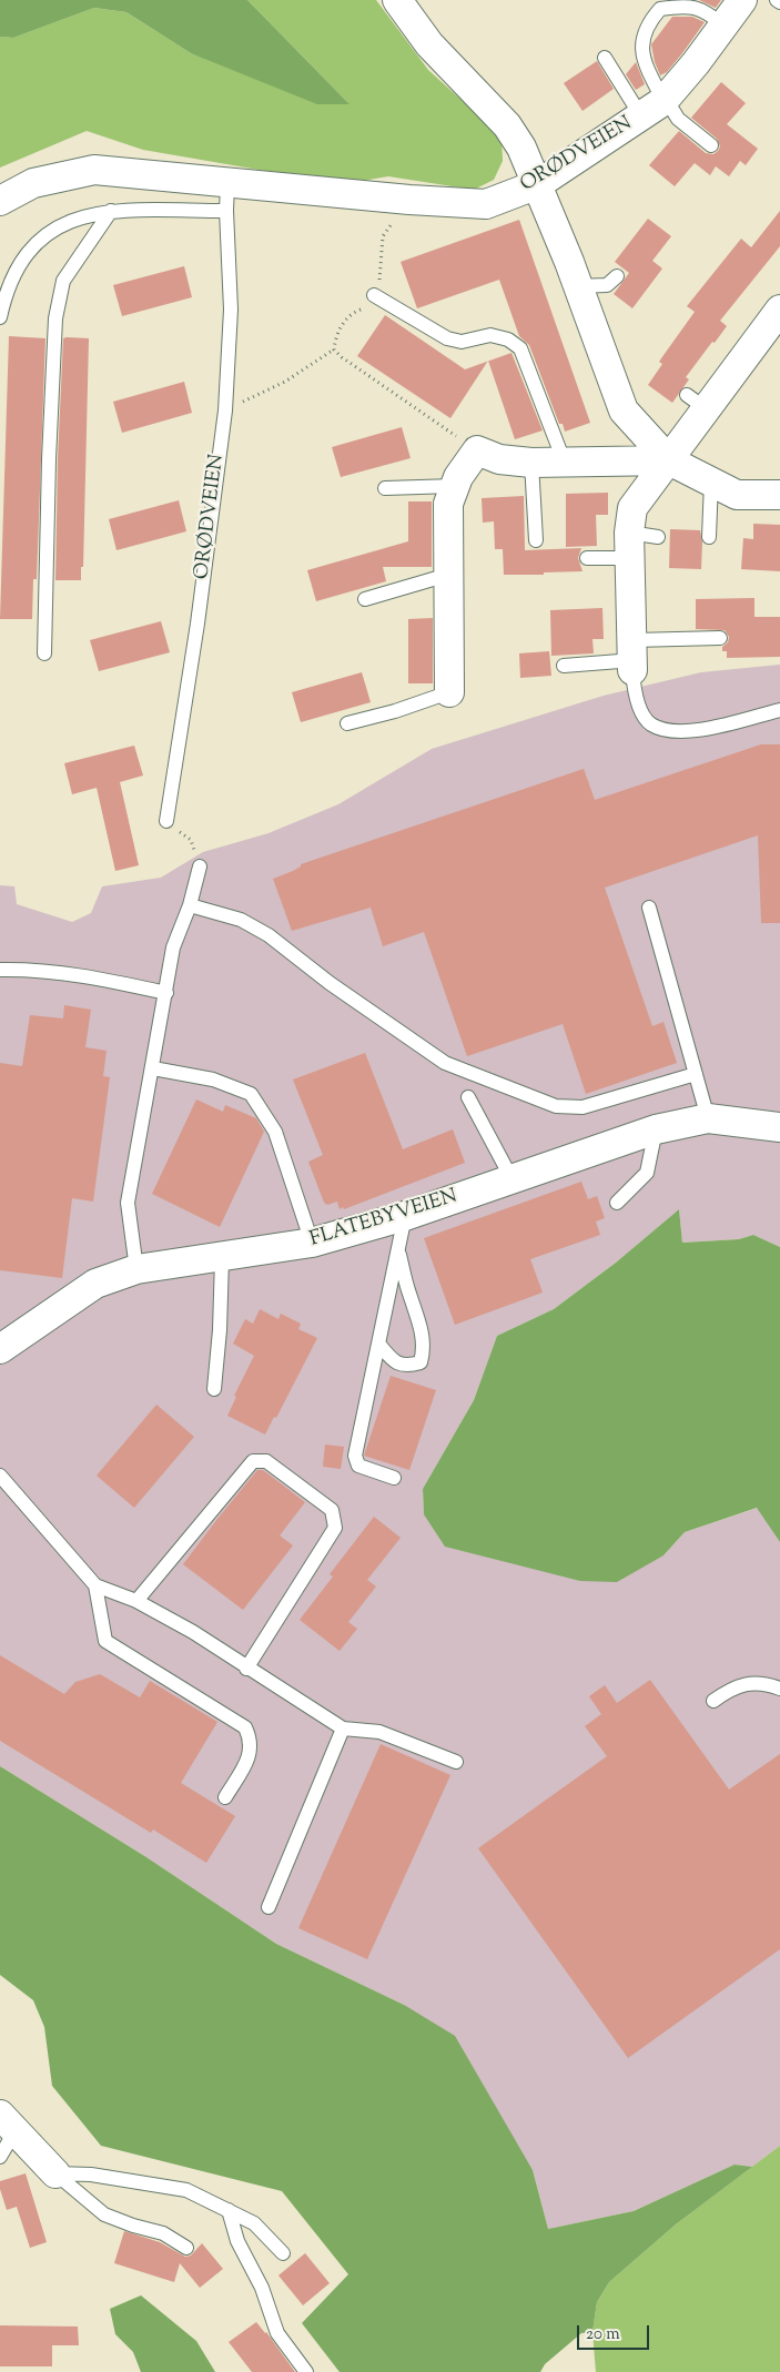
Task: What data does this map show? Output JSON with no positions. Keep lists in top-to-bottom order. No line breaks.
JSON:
{"streets":{"street":["ORØDVEIEN","FLATEBYVEIEN"]},"scale_bar":"20 m"}
